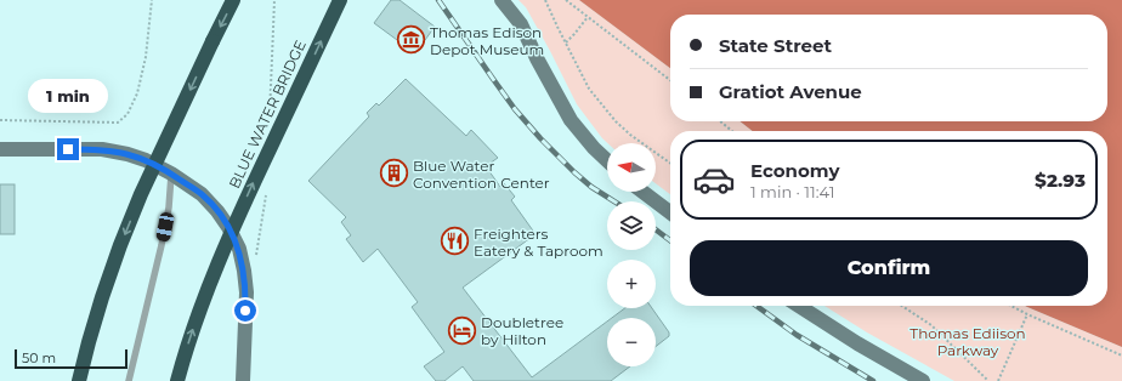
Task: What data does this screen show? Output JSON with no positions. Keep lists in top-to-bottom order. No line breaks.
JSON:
{"streets":{"highway":["BLUE WATER BRIDGE"]},"parks":["Thomas Ediison Parkway"],"places":{"museum":["Thomas Edison Depot Museum"],"building":["Blue Water Convention Center"],"restaurant":["Freighters Eatery & Taproom"],"hotel":["Doubletree by Hilton"]},"scale_bar":"50 m","north":"left","page":{"banner":["State Street","Gratiot Avenue"],"bubble":"1 min","list":[{"name":"Economy","note":"1 min · 11:41","value":"$2.93"}],"map_buttons":["+","−"],"buttons":"Confirm","scale":"50 m"}}
